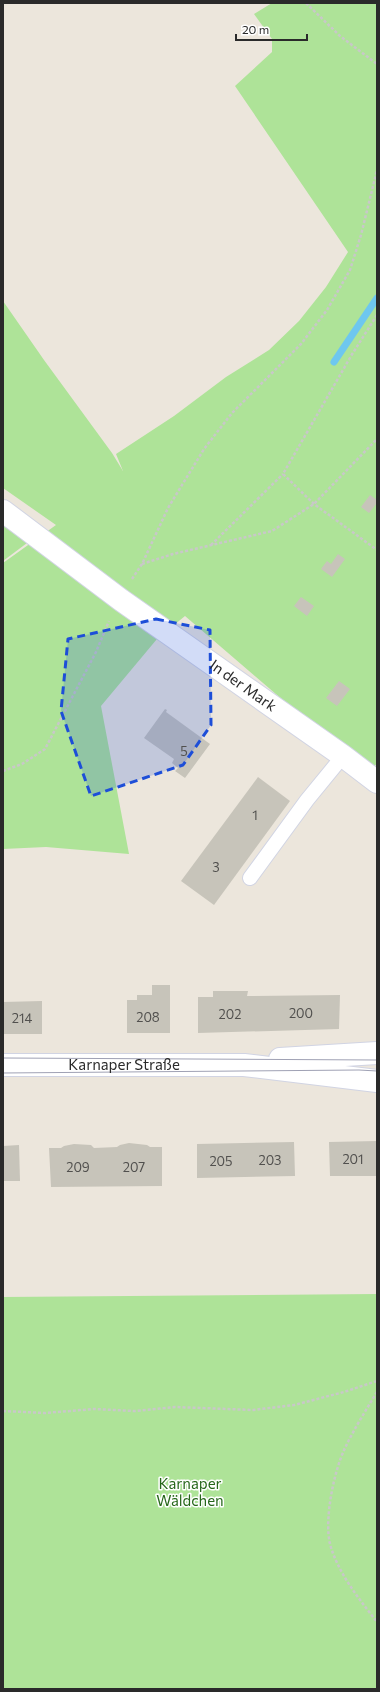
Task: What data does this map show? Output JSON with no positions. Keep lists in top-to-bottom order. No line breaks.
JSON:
{"streets":{"main road":["In der Mark","Karnaper Straße"]},"parks":["Karnaper Wäldchen"],"house_numbers":["5","1","3","200","202","208","214","201","203","205","209","207"],"scale_bar":"20 m"}
